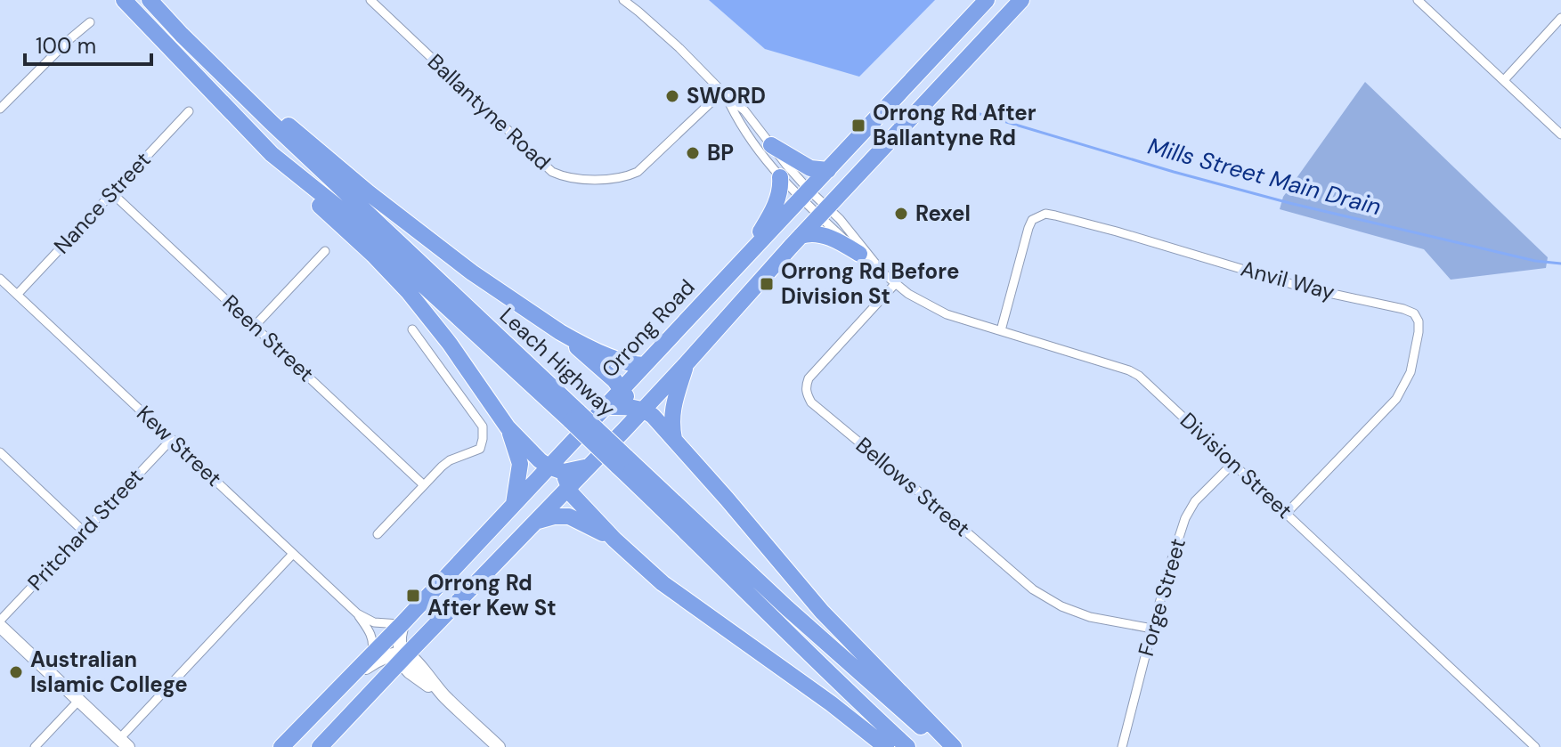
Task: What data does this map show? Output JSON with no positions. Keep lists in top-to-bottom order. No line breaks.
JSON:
{"streets":{"highway":["Orrong Road","Leach Highway"],"street":["Ballantyne Road","Nance Street","Anvil Way","Reen Street","Kew Street","Division Street","Bellows Street","Pritchard Street","Forge Street"]},"crossings":[["Nance Street","Reen Street"],["Nance Street","Kew Street"],["Anvil Way","Division Street"],["Orrong Road","Kew Street"],["Kew Street","Pritchard Street"],["Division Street","Bellows Street"],["Division Street","Forge Street"],["Bellows Street","Forge Street"]],"water":["Mills Street Main Drain"],"places":{"other":["SWORD","BP","Rexel","Australian Islamic College"],"transit":["Orrong Rd After Ballantyne Rd","Orrong Rd Before Division St","Orrong Rd After Kew St"]},"scale_bar":"100 m"}
